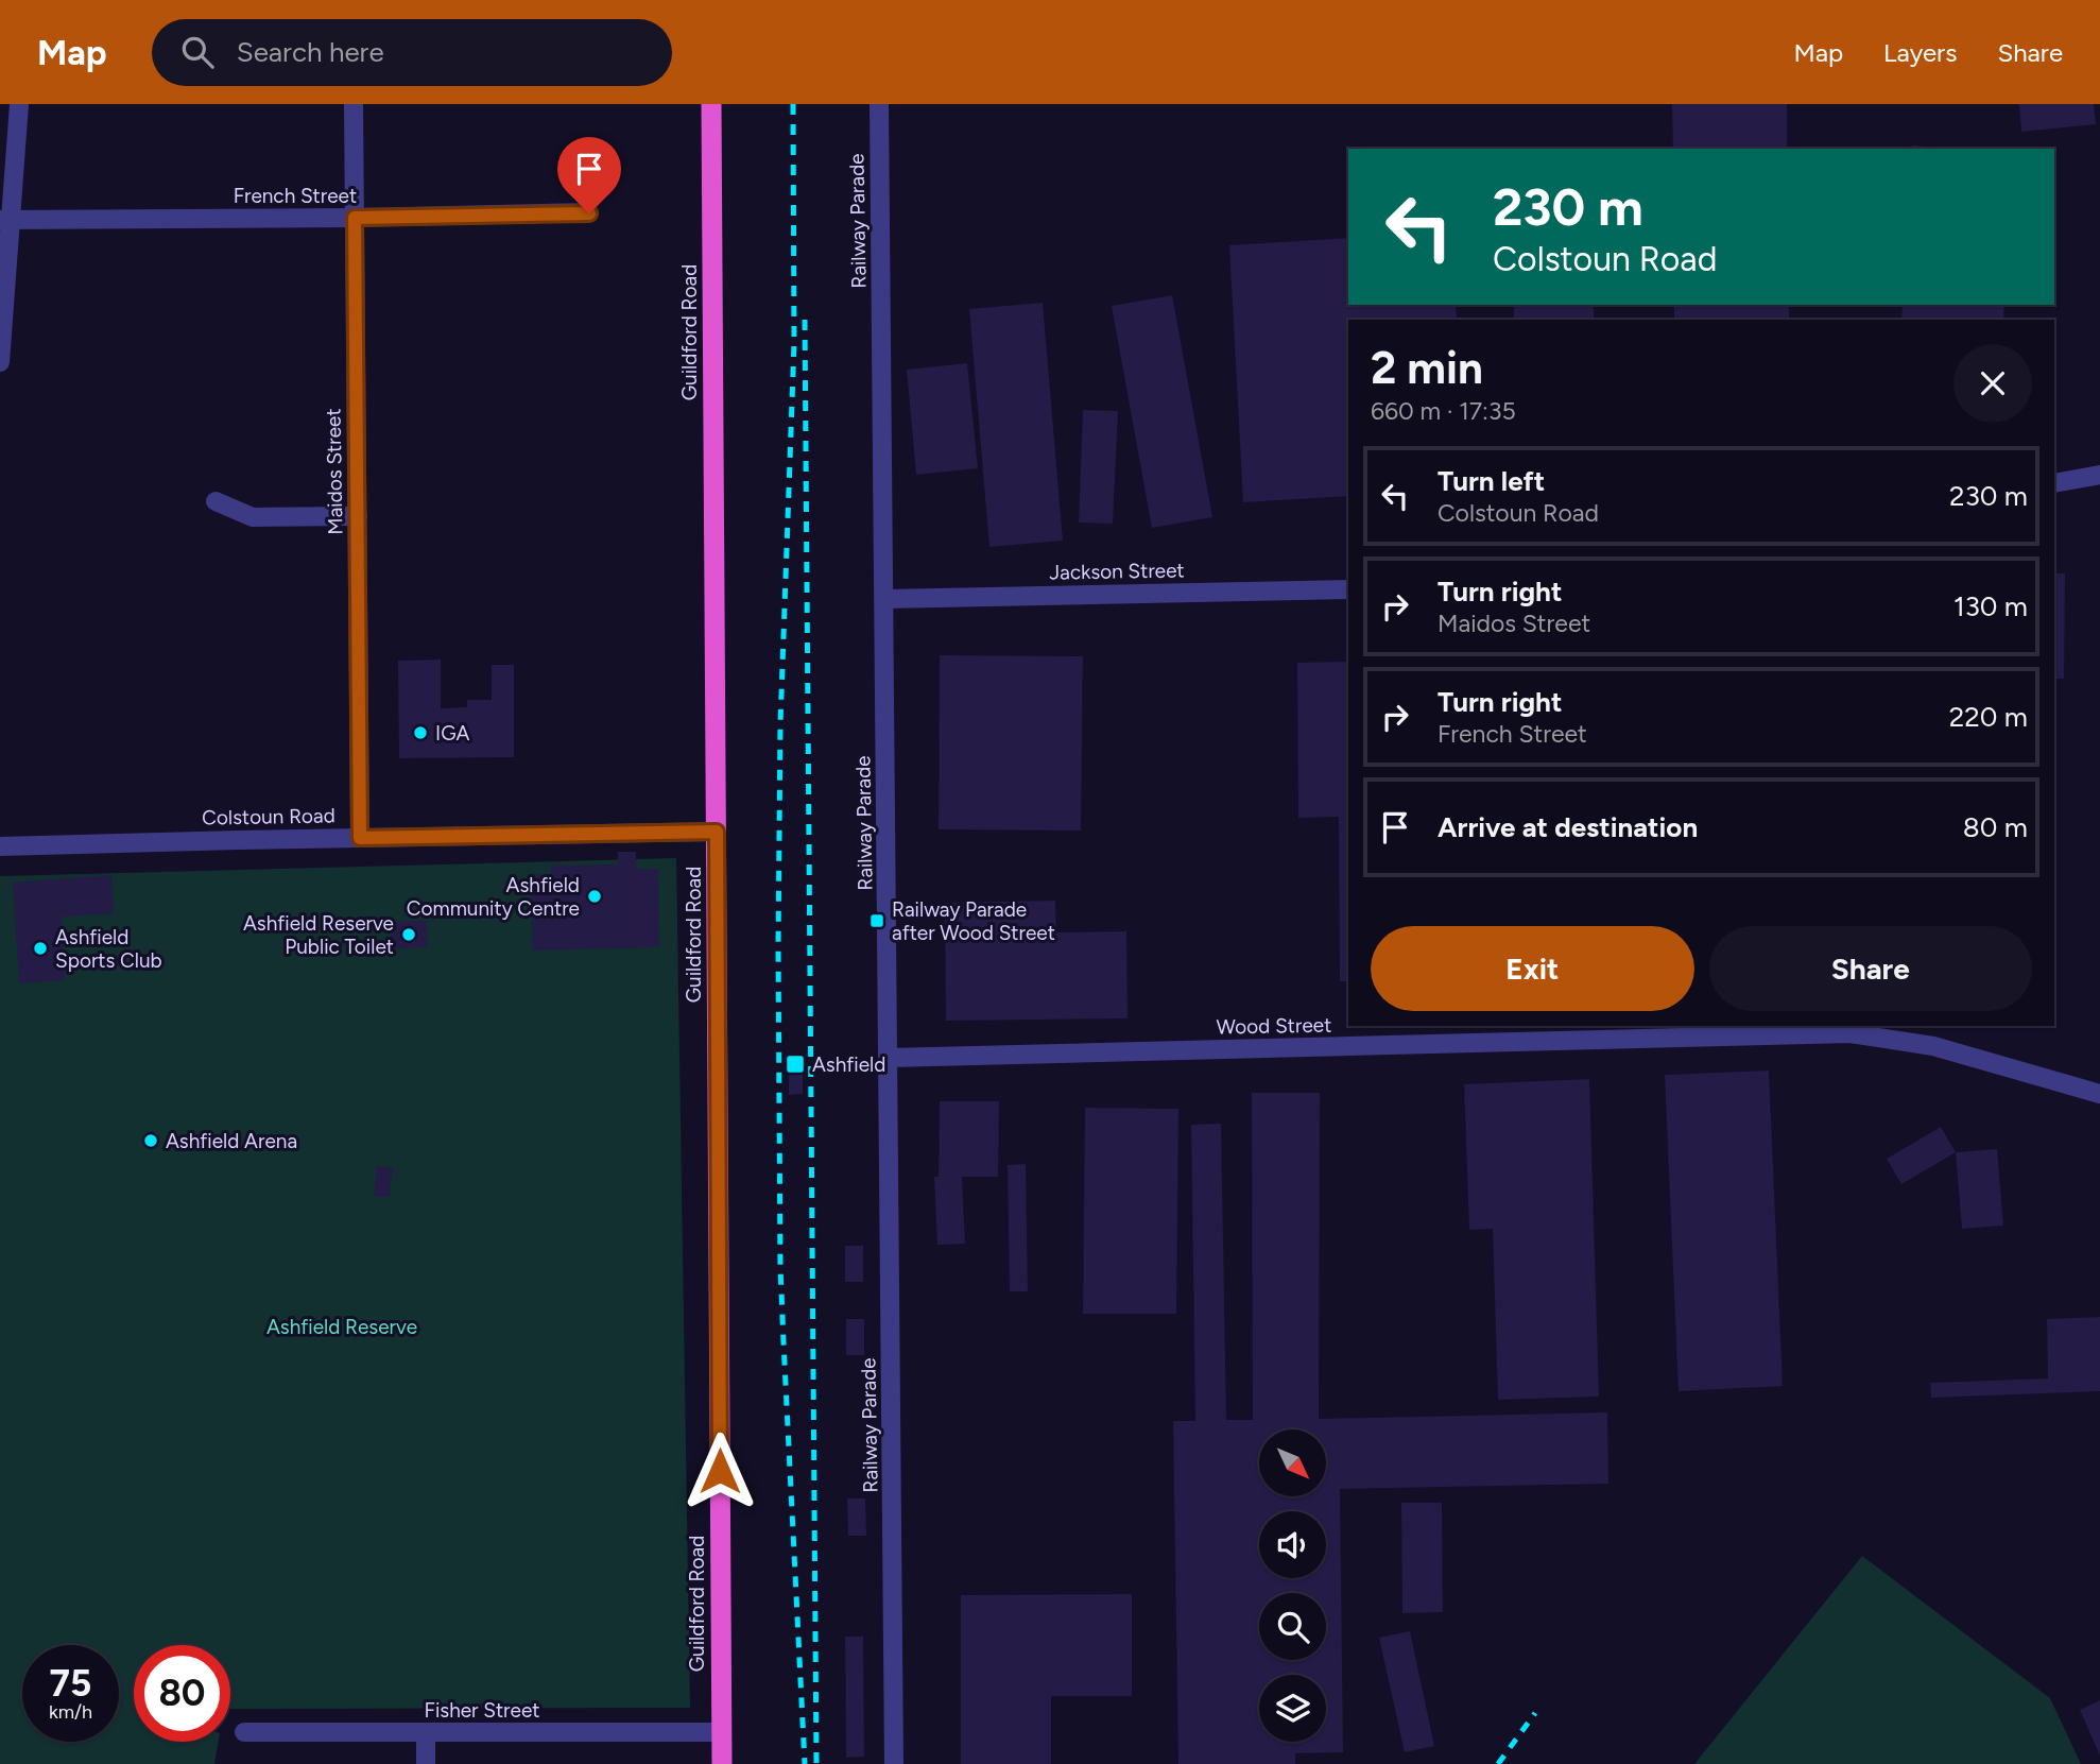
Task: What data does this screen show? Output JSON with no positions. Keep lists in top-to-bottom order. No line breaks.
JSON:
{"streets":{"highway":["Guildford Road"],"street":["French Street","Railway Parade","Maidos Street","Jackson Street","Colstoun Road","Wood Street","Fisher Street"]},"crossings":[["French Street","Maidos Street"],["Railway Parade","Jackson Street"],["Railway Parade","Wood Street"],["Guildford Road","Colstoun Road"],["Guildford Road","Fisher Street"],["Maidos Street","Colstoun Road"]],"parks":["Ashfield Reserve"],"places":{"other":["IGA","Ashfield Community Centre","Ashfield Reserve Public Toilet","Ashfield Sports Club","Ashfield Arena"],"transit":["Railway Parade after Wood Street","Ashfield"]},"north":"bottom right","page":{"header":"Map","search":"Search here","nav":["Map","Layers","Share"],"turn":["230 m","Colstoun Road"],"heading":["2 min","660 m · 17:35"],"list":[{"name":"Turn left","note":"Colstoun Road","value":"230 m"},{"name":"Turn right","note":"Maidos Street","value":"130 m"},{"name":"Turn right","note":"French Street","value":"220 m"},{"name":"Arrive at destination","value":"80 m"}],"buttons":["Exit","Share"],"speed":"75 km/h","limit":"80"}}
